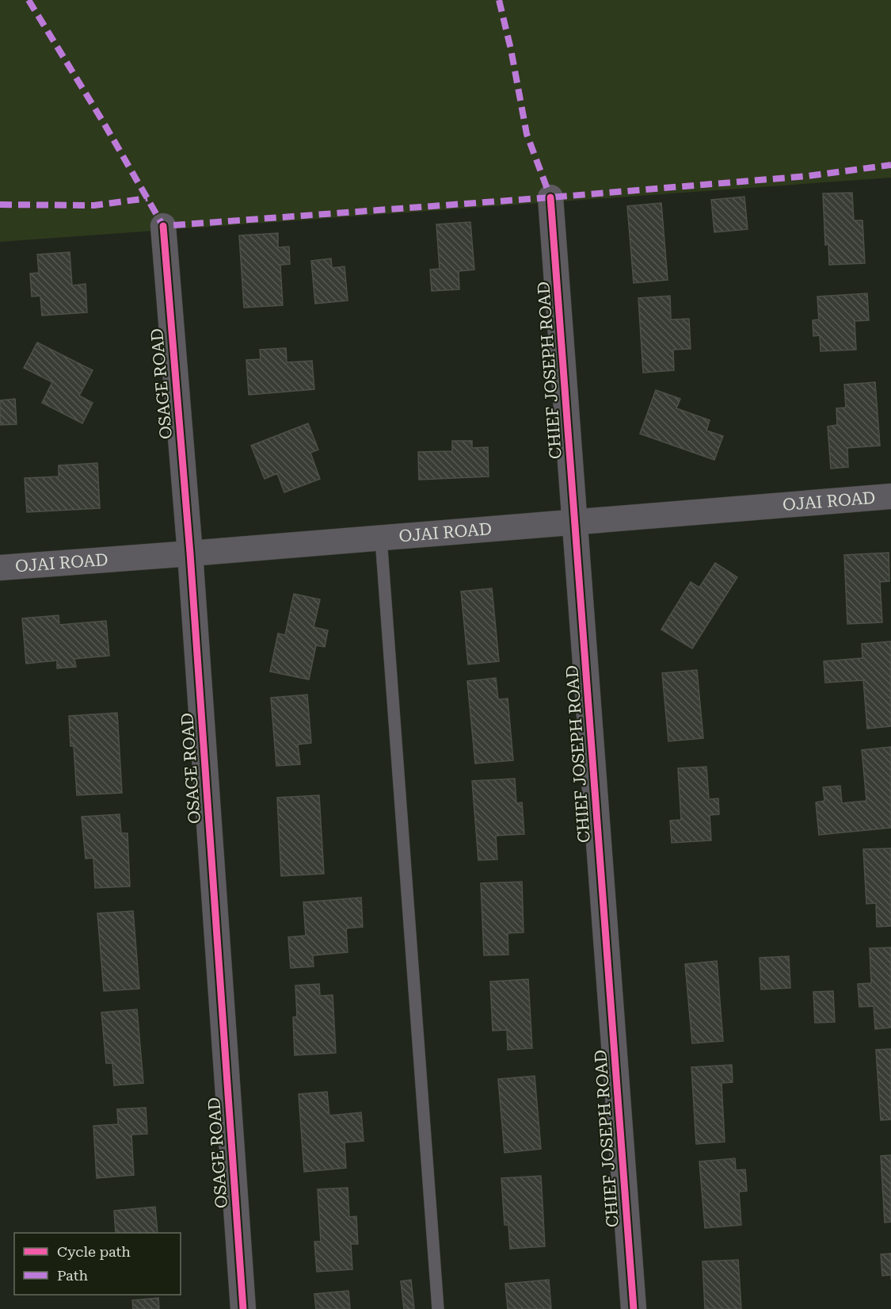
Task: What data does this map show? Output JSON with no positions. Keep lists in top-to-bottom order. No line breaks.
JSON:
{"streets":{"street":["CHIEF JOSEPH ROAD","OSAGE ROAD","OJAI ROAD"]},"crossings":[["CHIEF JOSEPH ROAD","OJAI ROAD"],["OSAGE ROAD","OJAI ROAD"]],"legend":["Cycle path","Path"]}
